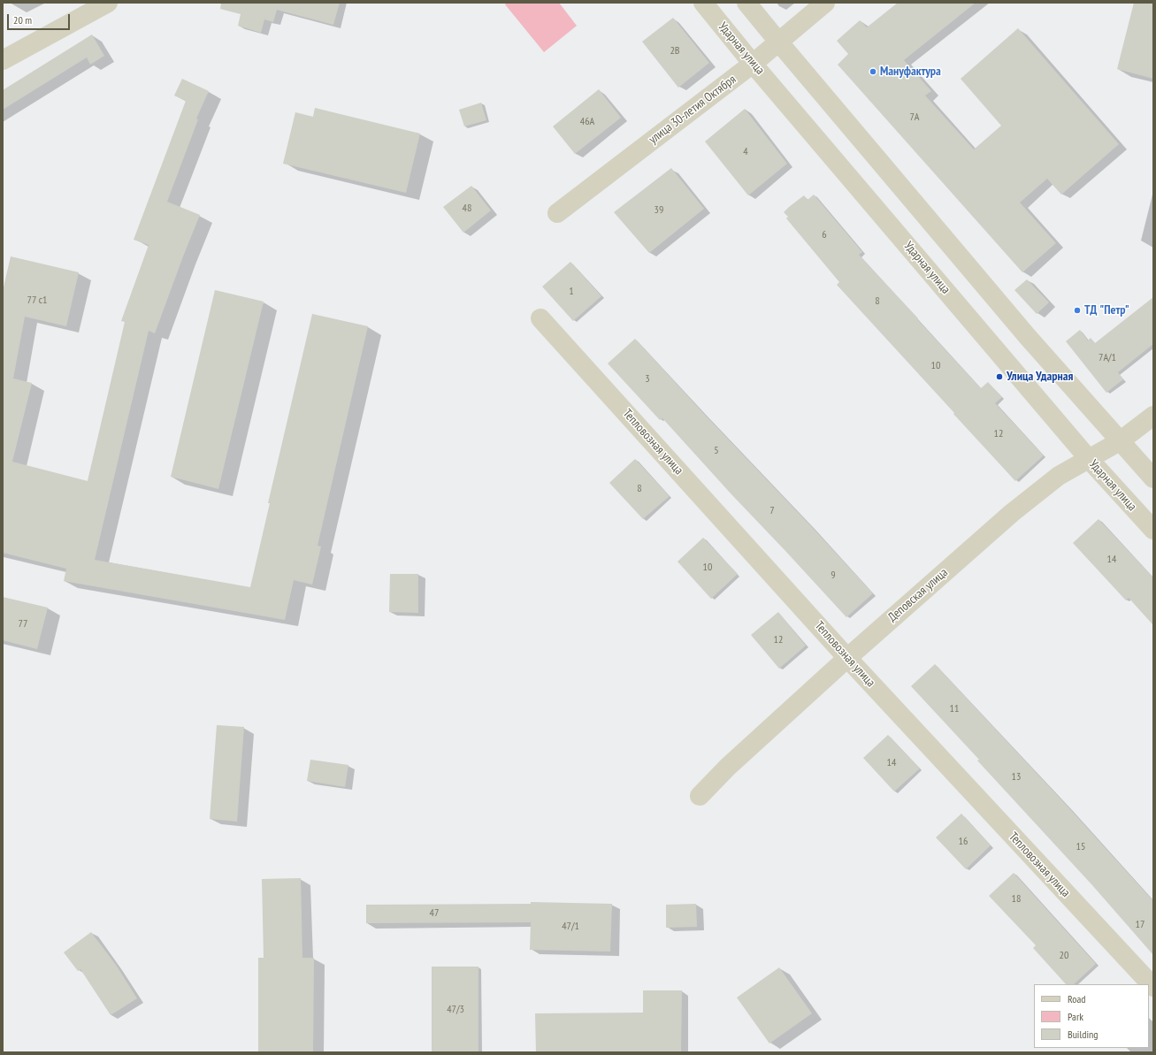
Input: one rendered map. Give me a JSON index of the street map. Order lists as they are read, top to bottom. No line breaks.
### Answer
{"streets":{"street":["Ударная улица","улица 30-летия Октября","Тепловозная улица","Деповская улица"]},"crossings":[["Ударная улица","улица 30-летия Октября"],["Ударная улица","Деповская улица"],["Тепловозная улица","Деповская улица"]],"places":["Мануфактура","ТД \"Петр\"","Улица Ударная"],"house_numbers":["2В","7А","46А","4","48","39","6","1","77 с1","8","7А/1","10","3","12","5","8","7","14","10","9","77","12","11","14","13","16","15","18","47","17","47/1","20","47/3"],"legend":["Road","Park","Building"],"scale_bar":"20 m"}
